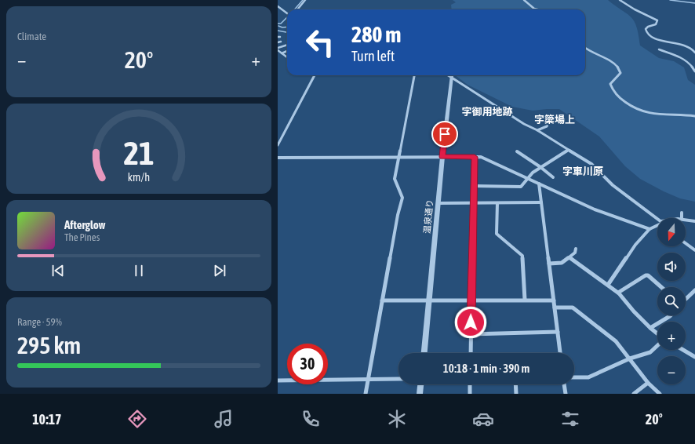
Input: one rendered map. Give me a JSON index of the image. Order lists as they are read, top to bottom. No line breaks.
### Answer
{"streets":{"street":["温泉通り"]},"districts":["字御用地跡","字簗場上","字車川原"],"north":"bottom","page":{"tile":["Climate",["Range · 59%","295 km"]],"turn":["280 m","Turn left"],"heat":["−","20°","+"],"song":["Afterglow","The Pines"],"map_buttons":["+","−"],"limit":"30","trip":"10:18 · 1 min · 390 m","tabs":["10:17","20°"],"gauge":["21","km/h"]}}
